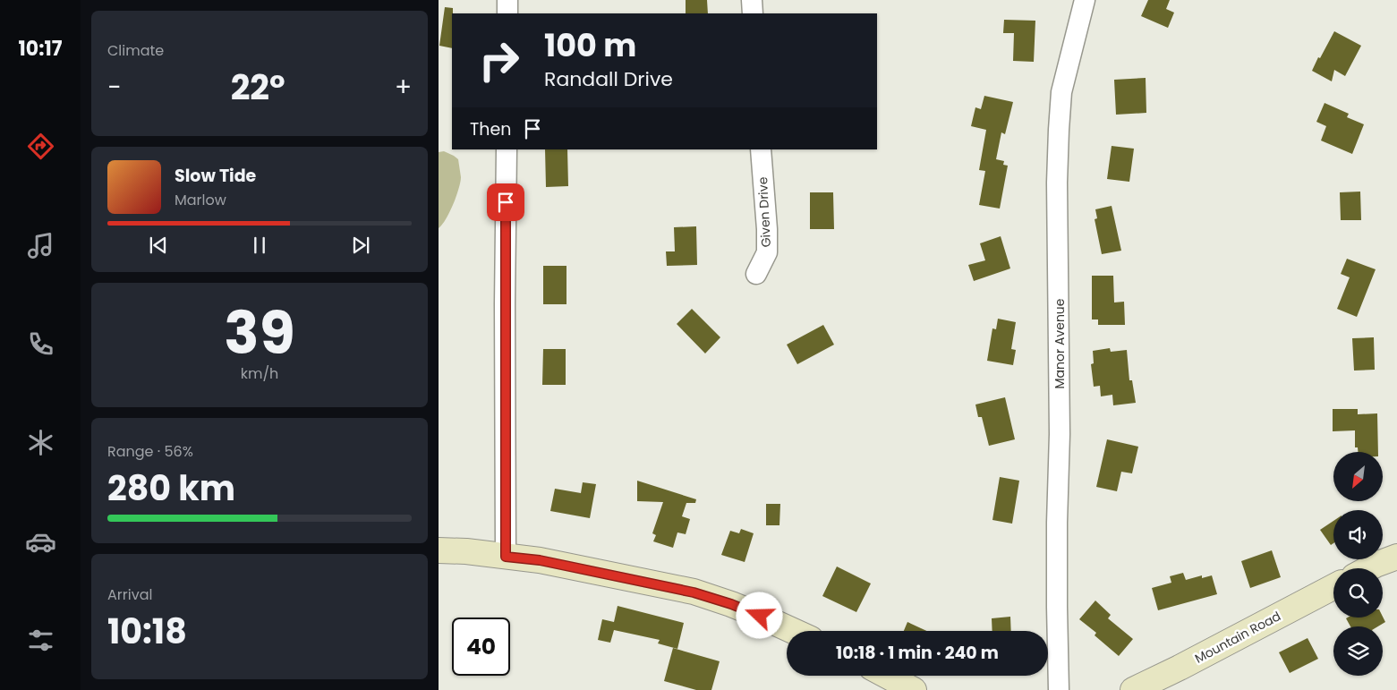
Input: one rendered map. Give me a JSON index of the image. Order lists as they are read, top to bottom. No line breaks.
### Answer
{"streets":{"street":["Given Drive","Manor Avenue","Mountain Road"]},"north":"bottom left","page":{"tabs":"10:17","tile":["Climate",["39","km/h"],["Range · 56%","280 km"],["Arrival","10:18"]],"turn":["100 m","Randall Drive"],"heat":["−","22°","+"],"then":"Then","song":["Slow Tide","Marlow"],"limit":"40","trip":"10:18 · 1 min · 240 m"}}
